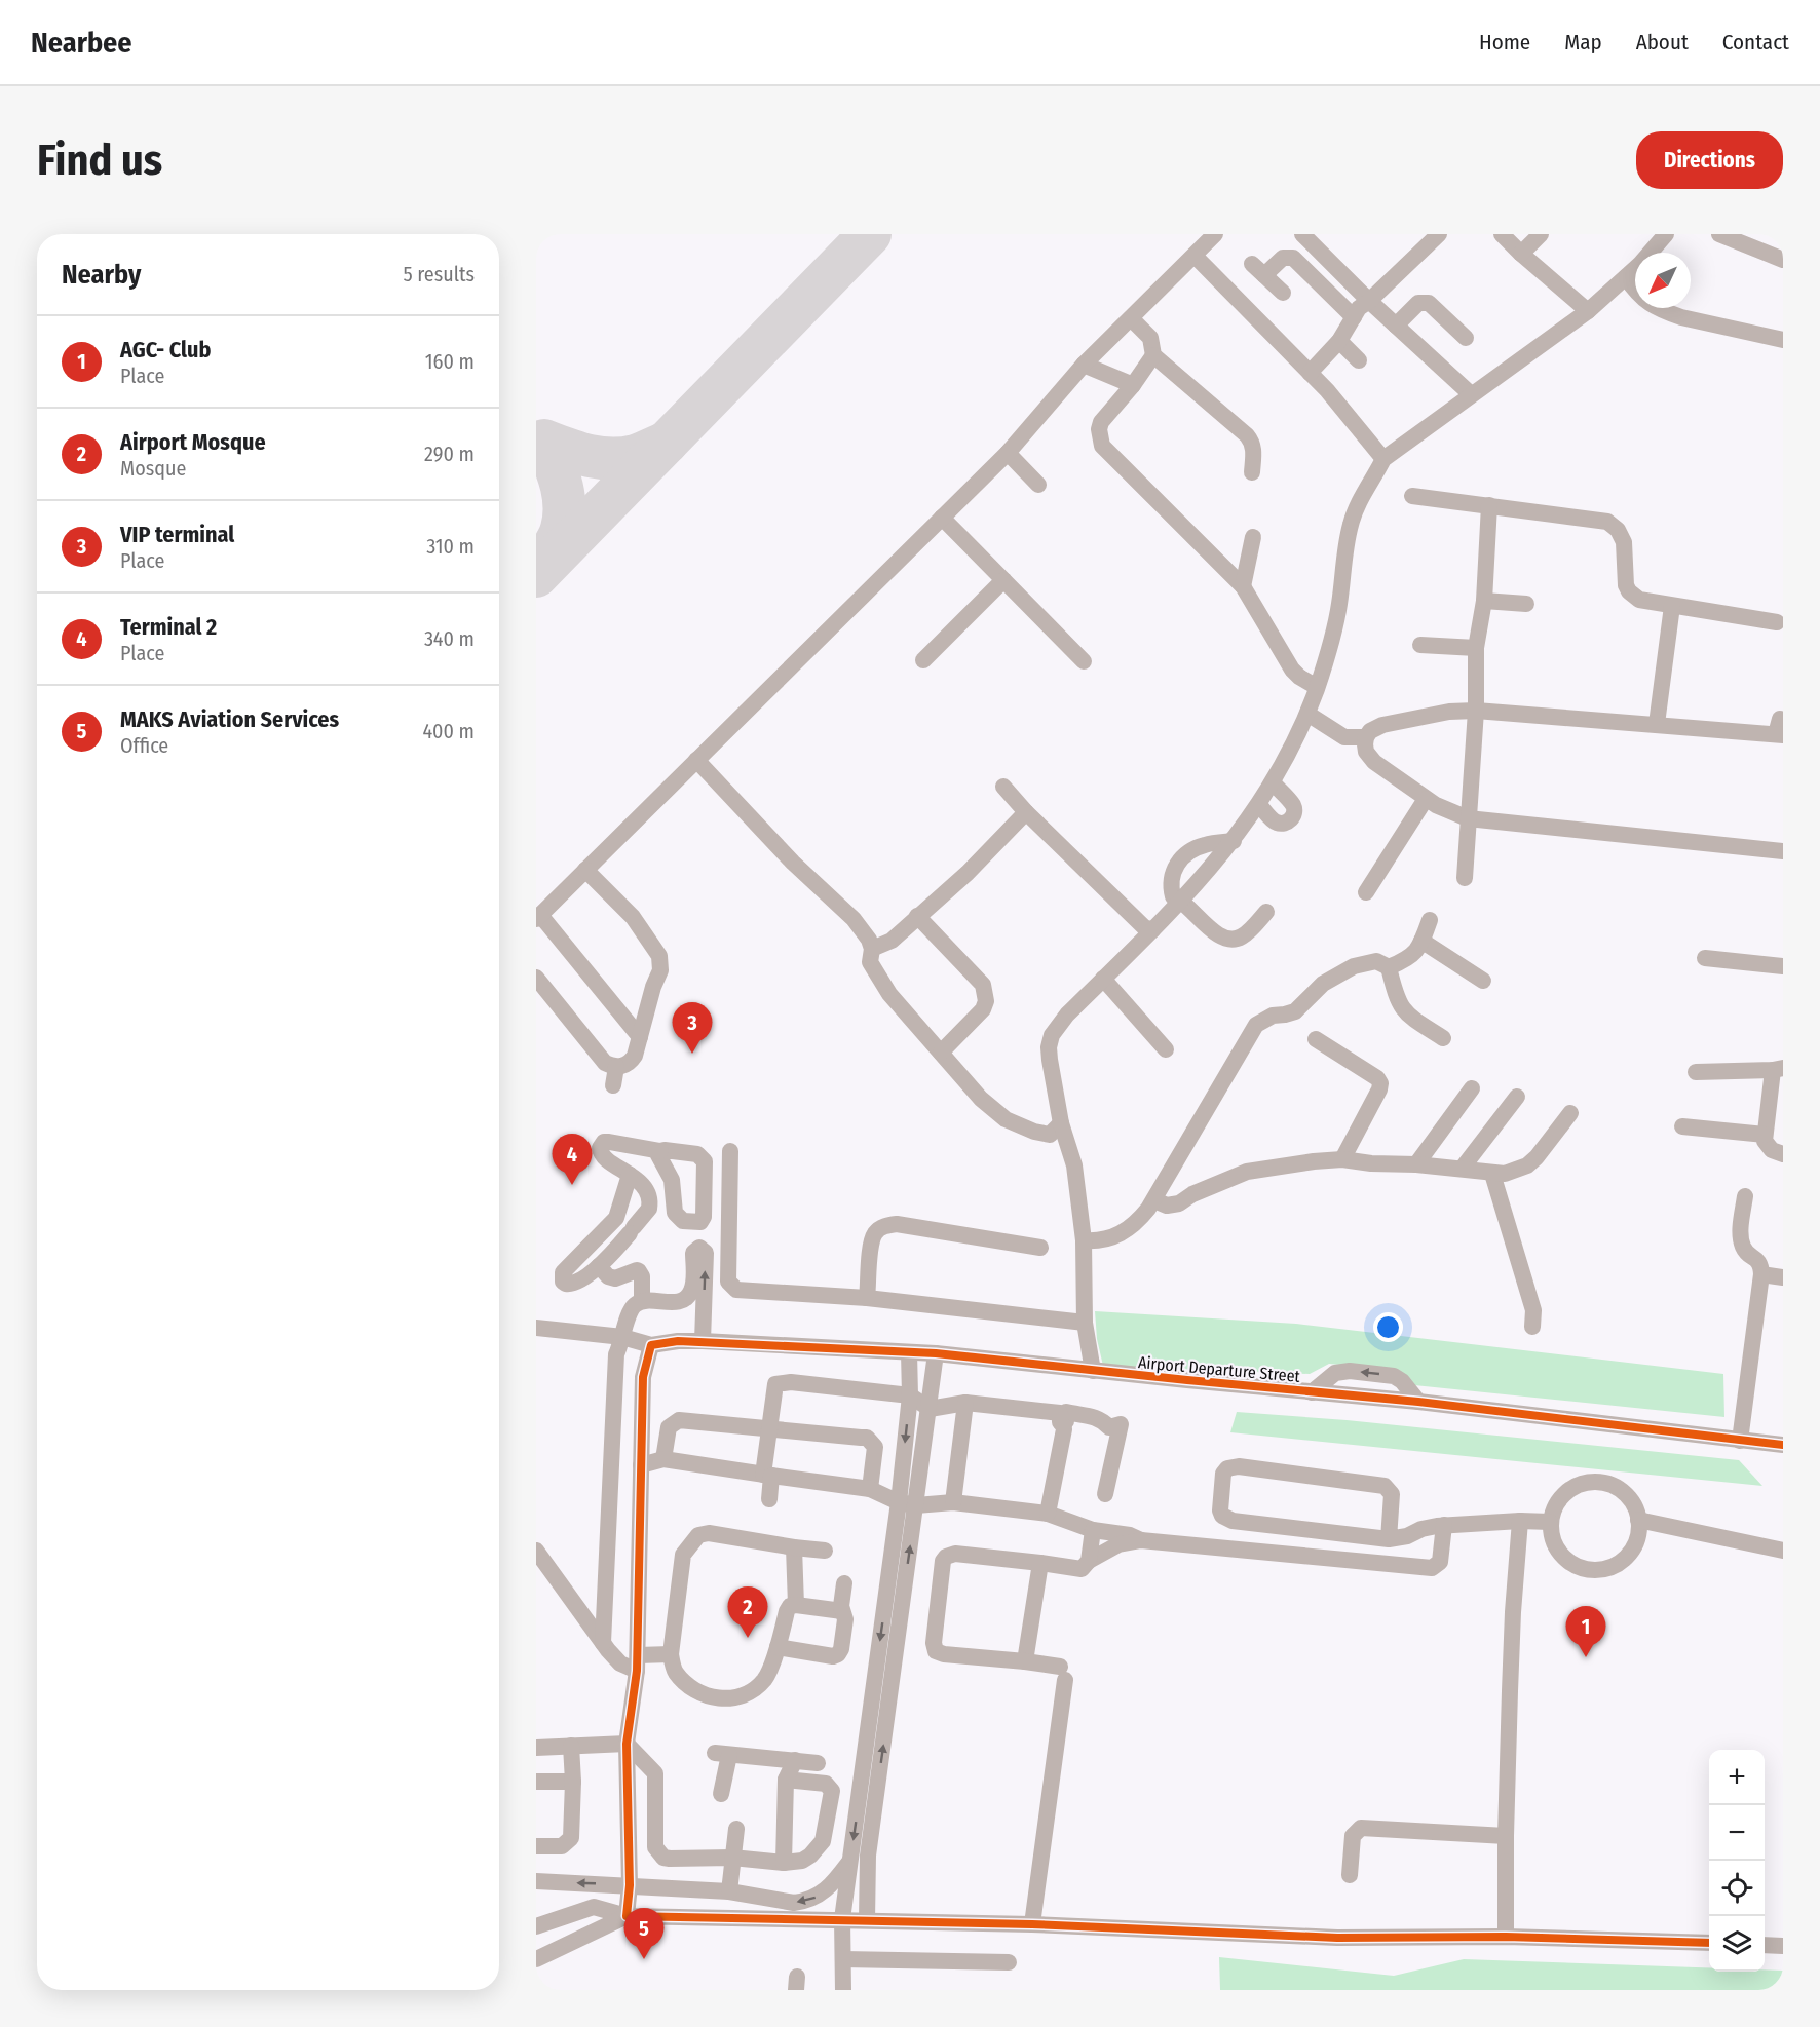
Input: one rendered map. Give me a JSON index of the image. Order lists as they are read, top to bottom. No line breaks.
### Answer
{"streets":{"street":["Airport Departure Street"]},"north":"bottom left","page":{"header":"Nearbee","nav":["Home","Map","About","Contact"],"buttons":"Directions","title":"Find us","heading":["Nearby","5 results"],"list":[{"mark":"1","name":"AGC- Club","note":"Place","value":"160 m"},{"mark":"2","name":"Airport Mosque","note":"Mosque","value":"290 m"},{"mark":"3","name":"VIP terminal","note":"Place","value":"310 m"},{"mark":"4","name":"Terminal 2","note":"Place","value":"340 m"},{"mark":"5","name":"MAKS Aviation Services","note":"Office","value":"400 m"}],"pins":["3","4","2","1","5"],"map_buttons":["+","−"]}}
